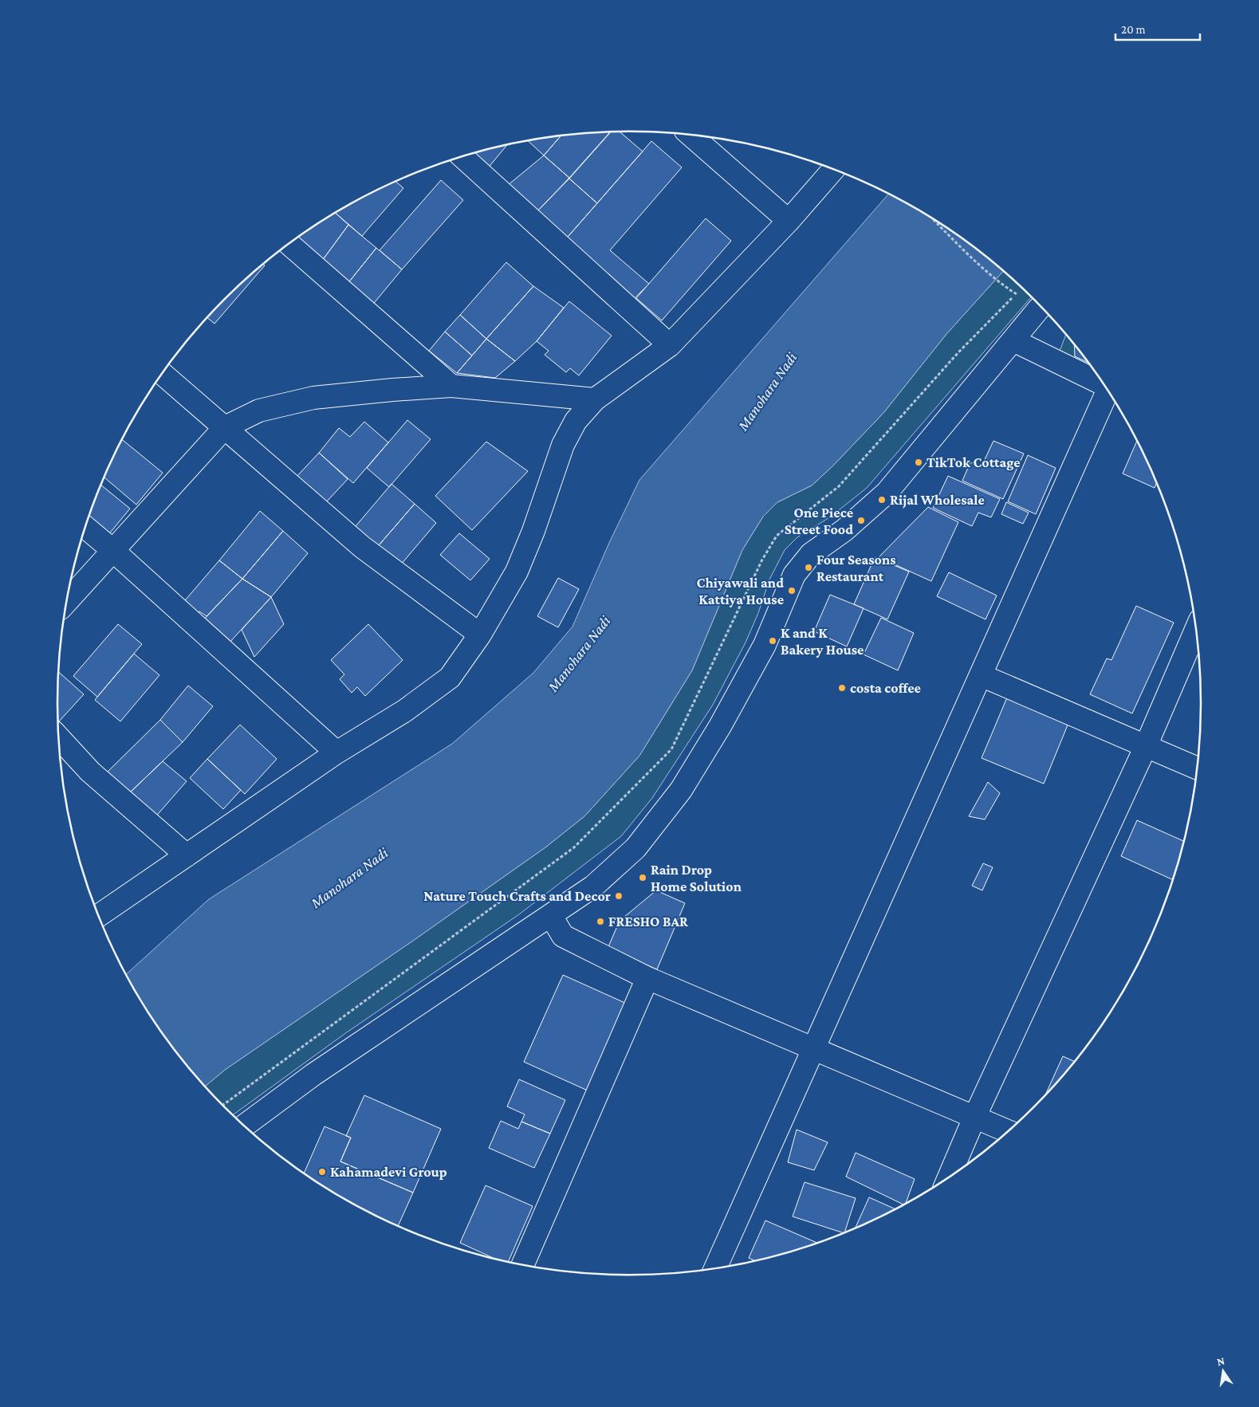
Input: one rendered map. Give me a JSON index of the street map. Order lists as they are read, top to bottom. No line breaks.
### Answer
{"water":["Manohara Nadi"],"places":["TikTok Cottage","Rijal Wholesale","One Piece Street Food","Four Seasons Restaurant","Chiyawali and Kattiya House","K and K Bakery House","costa coffee","Rain Drop Home Solution","Nature Touch Crafts and Decor","FRESHO BAR","Kahamadevi Group"],"scale_bar":"20 m","north":"top"}
